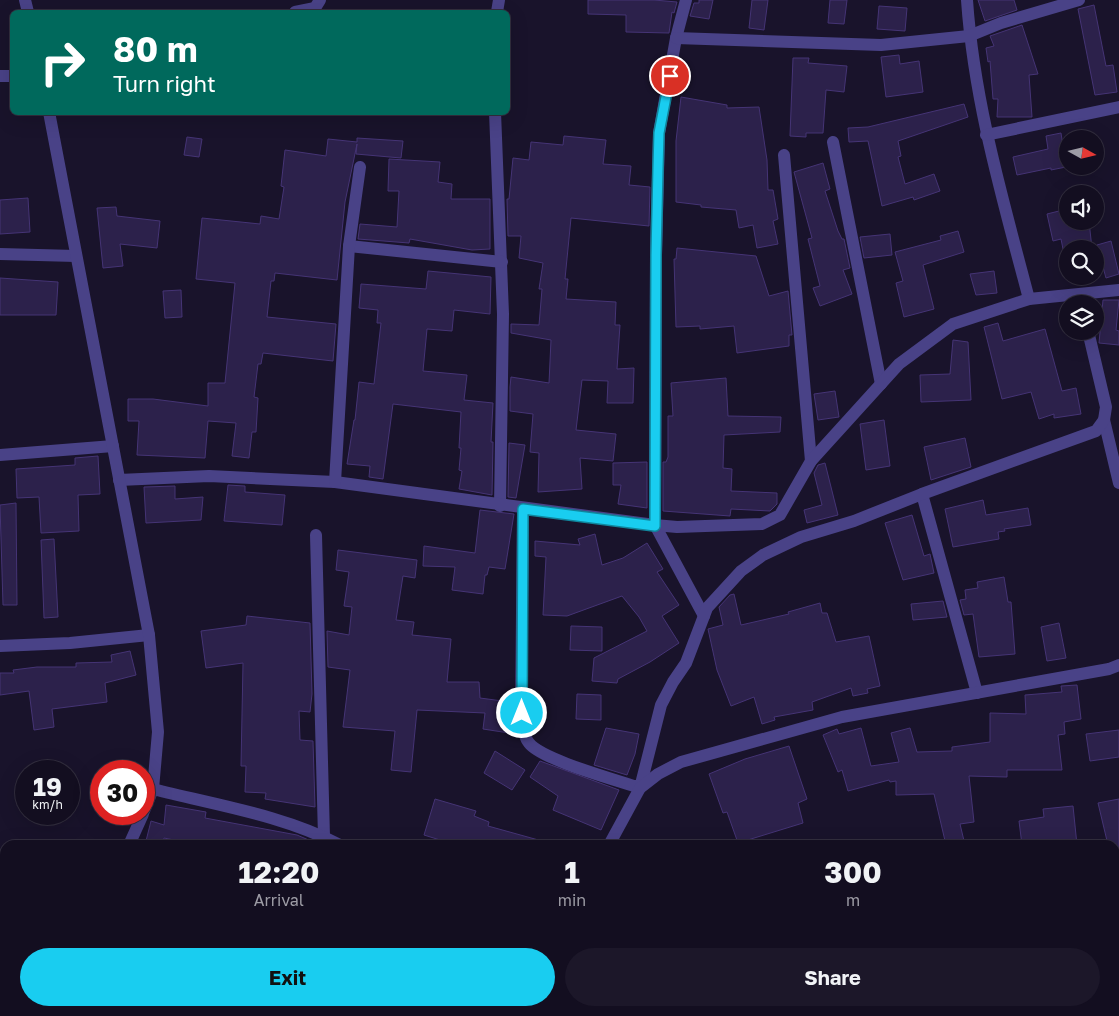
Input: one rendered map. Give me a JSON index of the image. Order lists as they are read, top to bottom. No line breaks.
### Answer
{"north":"right","page":{"turn":["80 m","Turn right"],"speed":"19 km/h","limit":"30","eta":["12:20","Arrival","1","min","300","m"],"buttons":["Exit","Share"]}}
